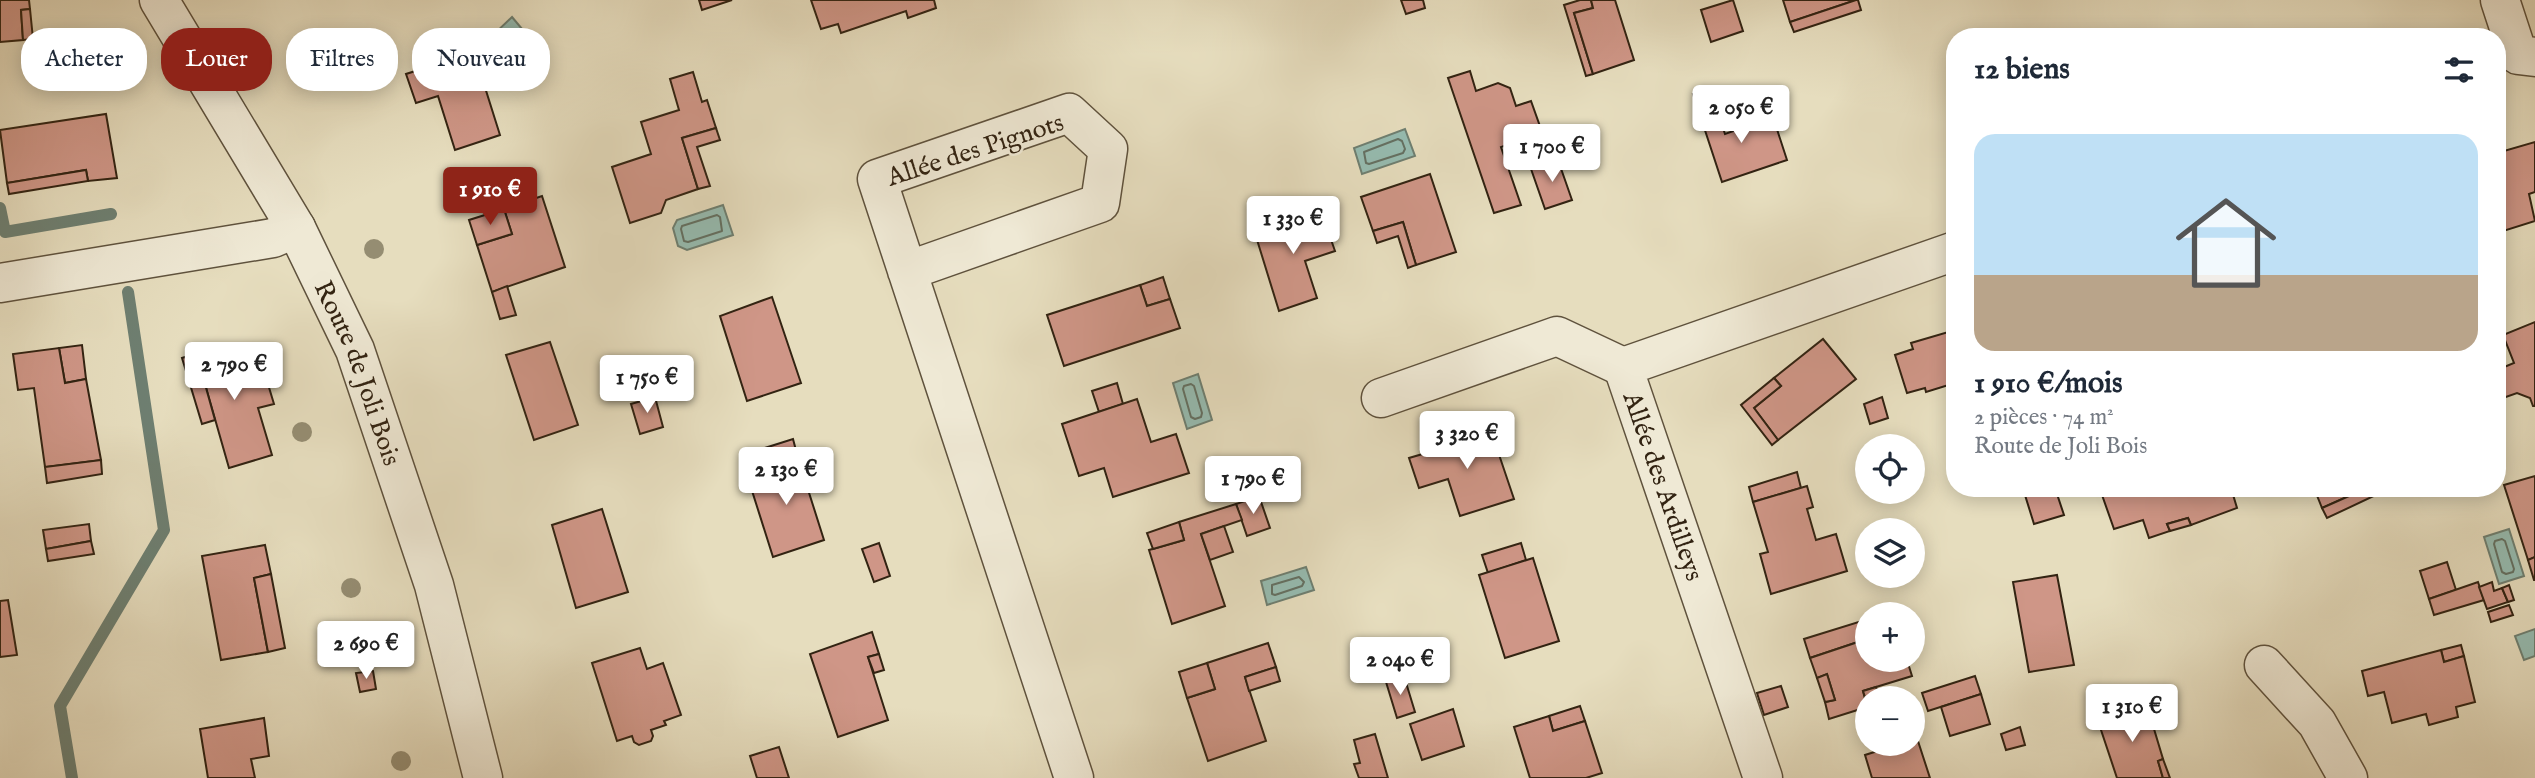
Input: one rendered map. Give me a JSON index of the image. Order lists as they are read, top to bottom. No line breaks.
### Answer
{"streets":{"street":["Allée des Pignots","Route de Joli Bois","Allée des Ardilleys"]},"page":{"chip":["Acheter","Louer","Filtres","Nouveau"],"heading":"12 biens","price":["2 050 €","1 700 €","1 910 €","1 330 €","2 790 €","1 750 €","3 320 €","2 130 €","1 790 €","2 690 €","2 040 €","1 310 €"],"list":[{"name":"1 910 €/mois","note":"2 pièces · 74 m² · Route de Joli Bois"}],"map_buttons":["+","−"]}}
